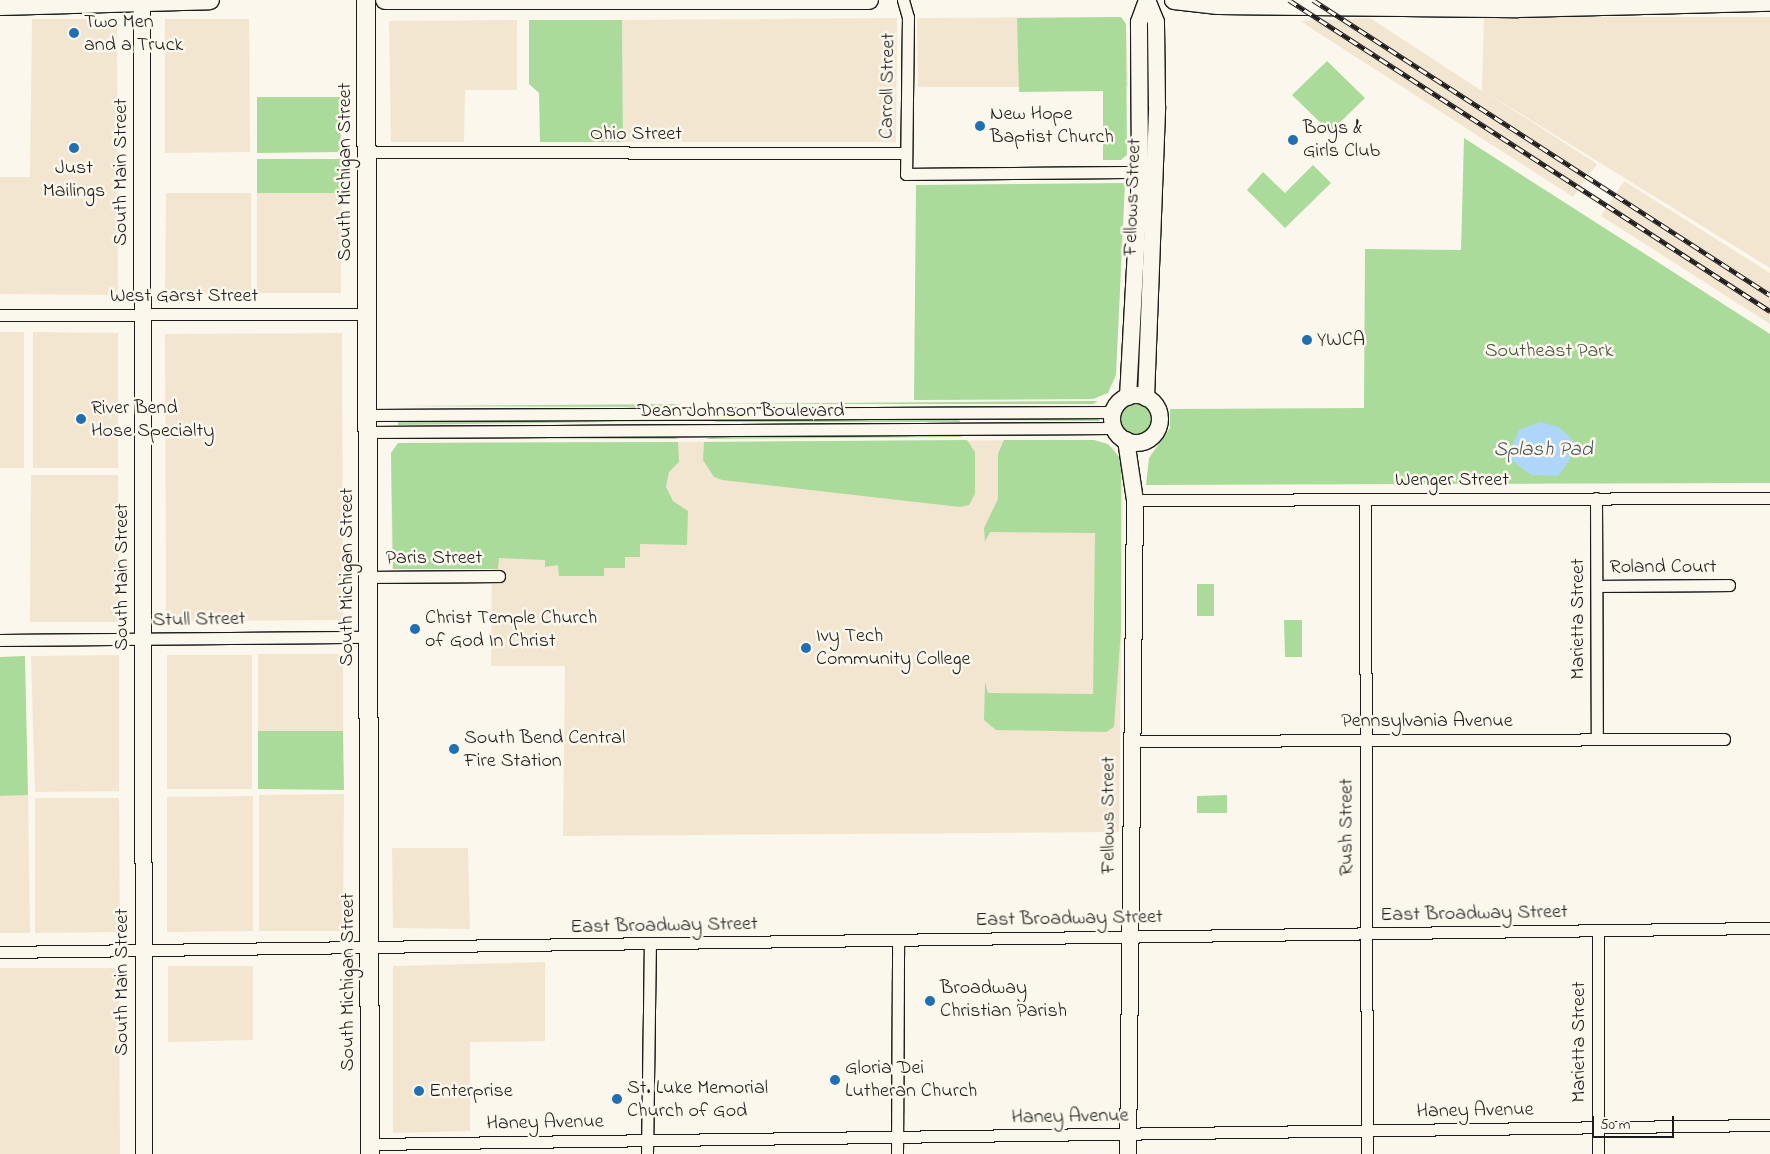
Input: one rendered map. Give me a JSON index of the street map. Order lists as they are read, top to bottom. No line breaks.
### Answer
{"streets":{"main road":["South Michigan Street"],"street":["Carroll Street","Ohio Street","South Main Street","Fellows Street","West Garst Street","Dean Johnson Boulevard","Wenger Street","Paris Street","Roland Court","Marietta Street","Stull Street","Pennsylvania Avenue","Rush Street","East Broadway Street","Haney Avenue"]},"crossings":[["Carroll Street","Ohio Street"],["Carroll Street","Fellows Street"],["Ohio Street","South Michigan Street"],["South Main Street","West Garst Street"],["South Main Street","Stull Street"],["South Main Street","East Broadway Street"],["South Michigan Street","West Garst Street"],["South Michigan Street","Dean Johnson Boulevard"],["South Michigan Street","Paris Street"],["South Michigan Street","Stull Street"],["South Michigan Street","East Broadway Street"],["South Michigan Street","Haney Avenue"],["Fellows Street","Dean Johnson Boulevard"],["Fellows Street","Wenger Street"],["Fellows Street","Pennsylvania Avenue"],["Fellows Street","East Broadway Street"],["Fellows Street","Haney Avenue"],["Wenger Street","Marietta Street"],["Wenger Street","Rush Street"],["Roland Court","Marietta Street"],["Marietta Street","Pennsylvania Avenue"],["Marietta Street","East Broadway Street"],["Marietta Street","Haney Avenue"],["Pennsylvania Avenue","Rush Street"],["Rush Street","East Broadway Street"],["Rush Street","Haney Avenue"]],"water":["Splash Pad"],"parks":["Southeast Park"],"places":["Two Men and a Truck","New Hope Baptist Church","Boys & Girls Club","Just Mailings","YWCA","River Bend Hose Specialty","Christ Temple Church of God In Christ","Ivy Tech Community College","South Bend Central Fire Station","Broadway Christian Parish","Gloria Dei Lutheran Church","Enterprise","St. Luke Memorial Church of God"],"scale_bar":"50 m"}
